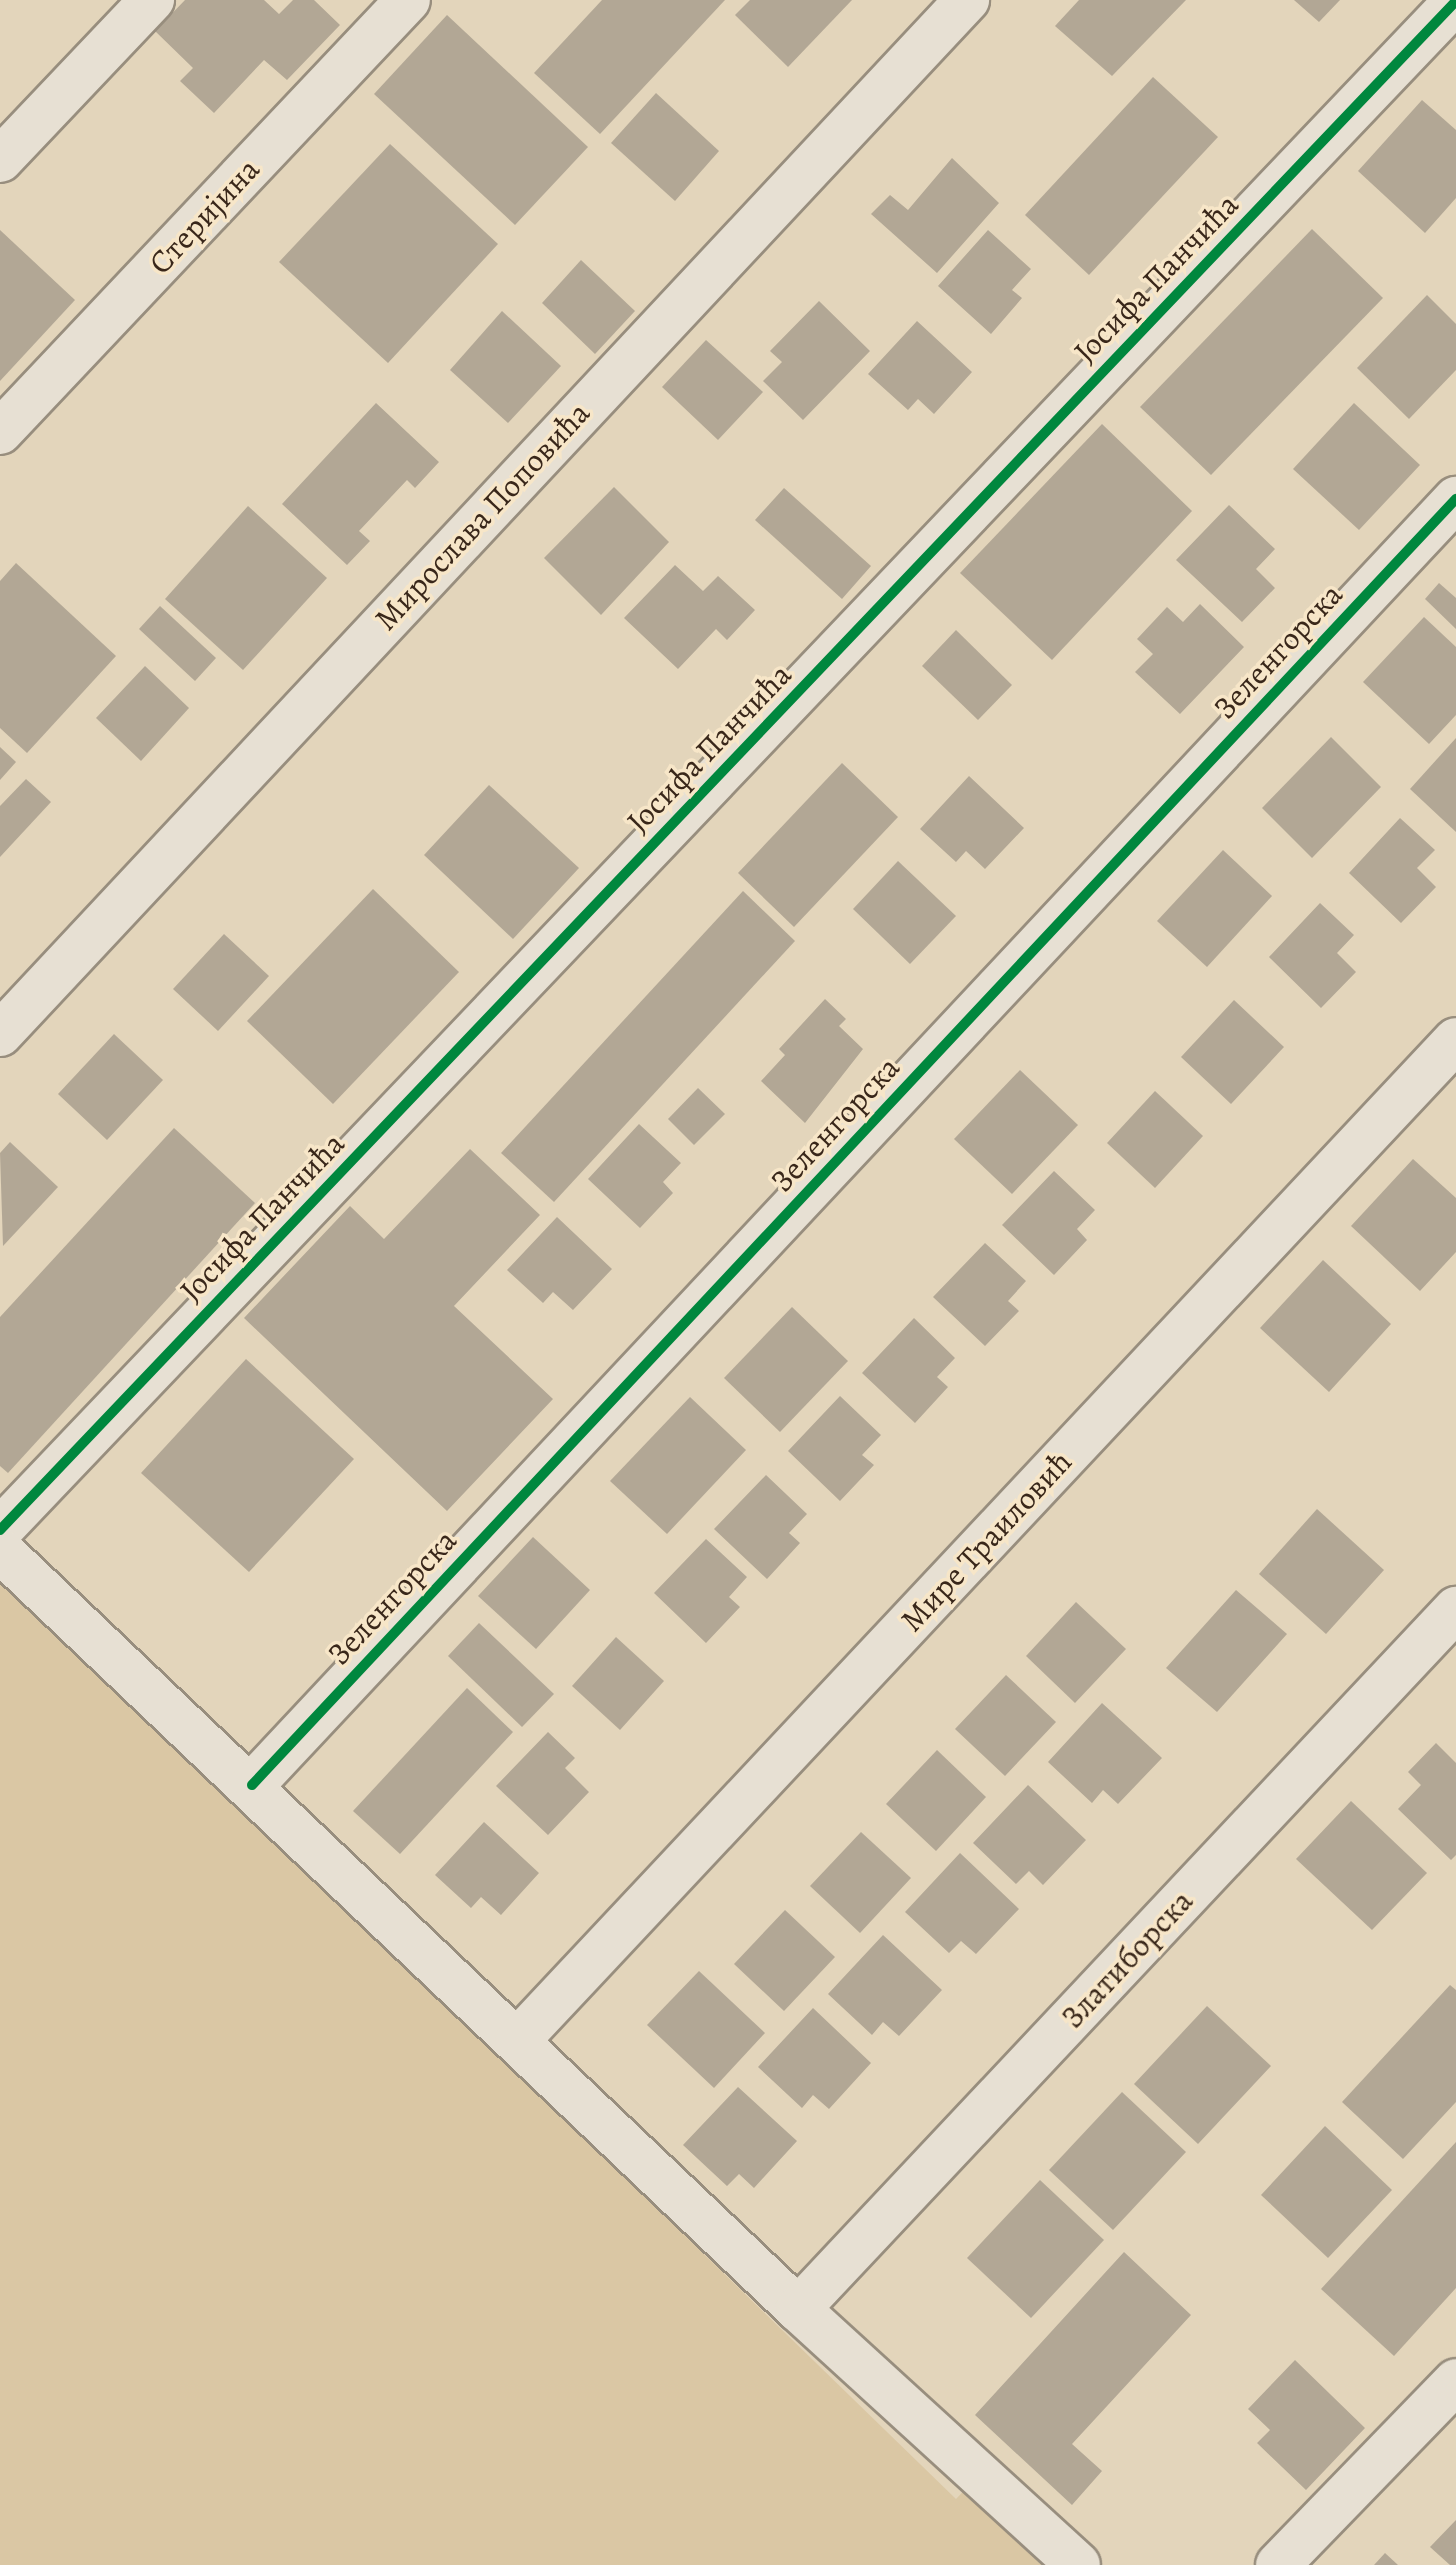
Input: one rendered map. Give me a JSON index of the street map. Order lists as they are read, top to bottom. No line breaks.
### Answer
{"streets":{"street":["Стеријина","Јосифа Панчића","Мирослава Поповића","Зеленгорска","Мире Траиловић","Златиборска"]}}
